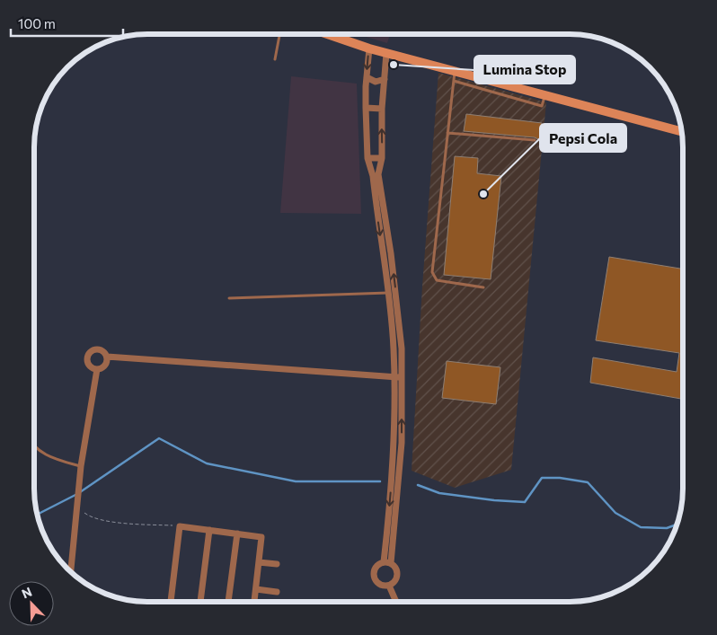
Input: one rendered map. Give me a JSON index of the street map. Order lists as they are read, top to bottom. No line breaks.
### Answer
{"places":["Lumina Stop","Pepsi Cola"],"scale_bar":"100 m","north":"top left"}
